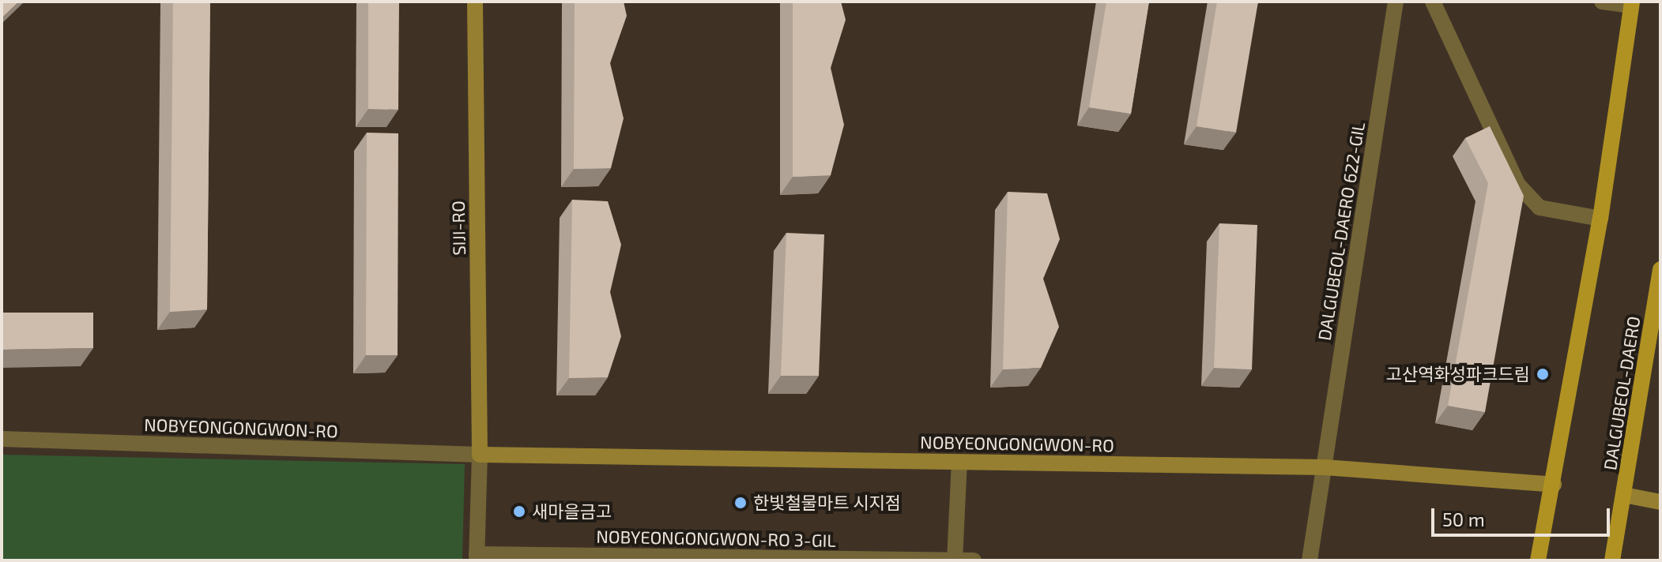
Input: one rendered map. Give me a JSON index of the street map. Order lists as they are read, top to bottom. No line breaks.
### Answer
{"streets":{"main road":["DALGUBEOL-DAERO"],"street":["SIJI-RO","DALGUBEOL-DAERO 622-GIL","NOBYEONGONGWON-RO","NOBYEONGONGWON-RO 3-GIL"]},"crossings":[["SIJI-RO","NOBYEONGONGWON-RO"],["DALGUBEOL-DAERO 622-GIL","NOBYEONGONGWON-RO"]],"places":["고산역화성파크드림","한빛철물마트 시지점","새마을금고"],"scale_bar":"50 m"}
